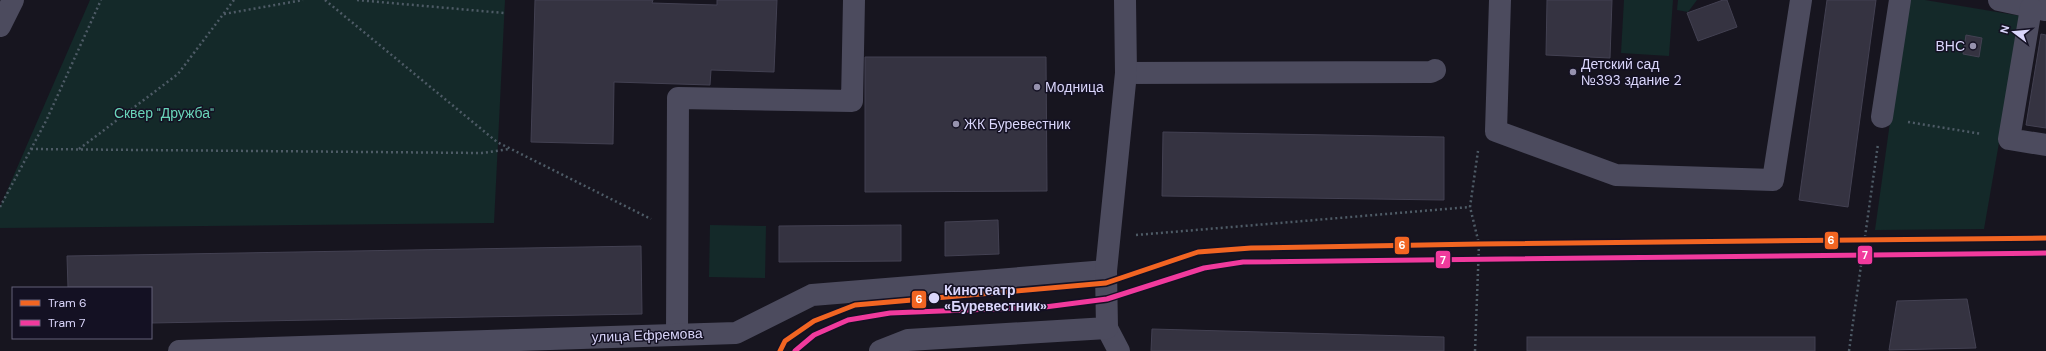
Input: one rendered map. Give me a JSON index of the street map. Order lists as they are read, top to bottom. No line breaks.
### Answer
{"streets":{"street":["улица Ефремова"]},"parks":["Сквер \"Дружба\""],"places":["ВНС","Детский сад №393 здание 2","Модница","ЖК Буревестник","Кинотеатр «Буревестник»"],"lines":["tram line 6","tram line 7"],"legend":["Tram 6","Tram 7"],"north":"left"}
